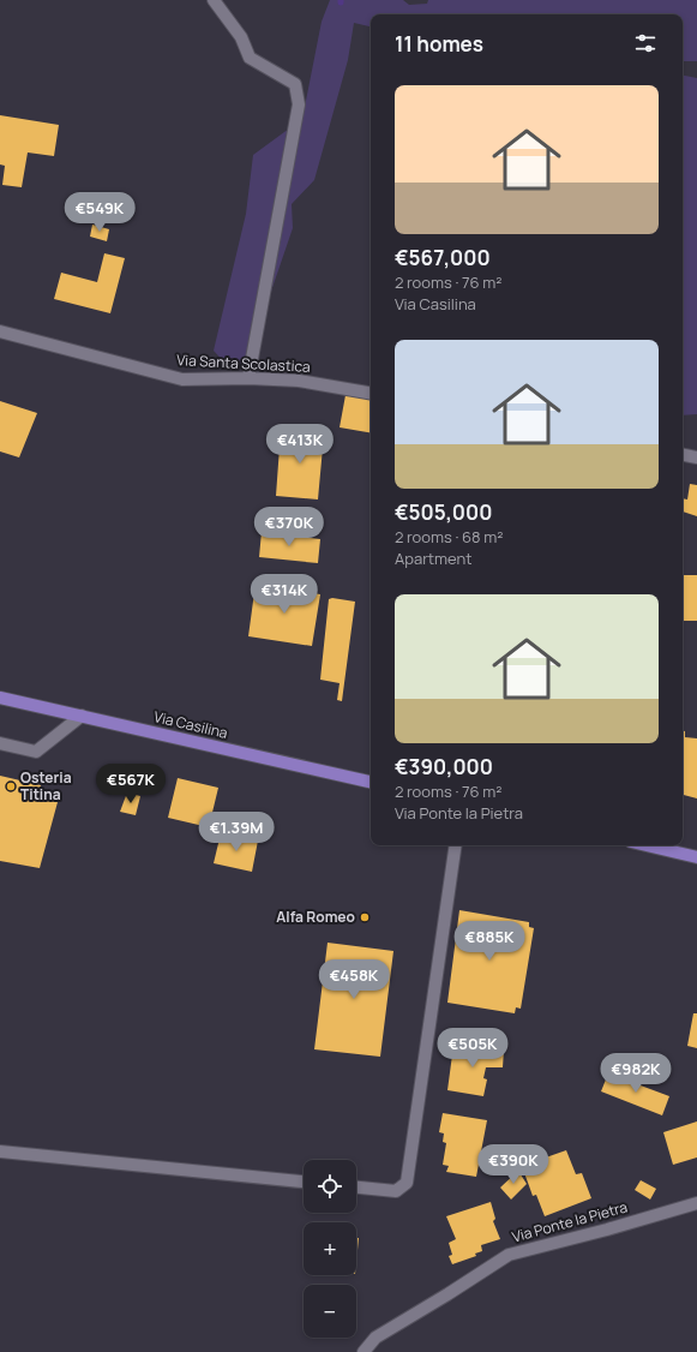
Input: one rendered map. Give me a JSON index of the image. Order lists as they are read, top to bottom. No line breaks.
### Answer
{"streets":{"main road":["Via Casilina"],"street":["Via Santa Scolastica","Via Ponte la Pietra"]},"places":["Osteria Titina","Alfa Romeo"],"page":{"heading":"11 homes","list":[{"name":"€567,000","note":"2 rooms · 76 m² · Via Casilina"},{"name":"€505,000","note":"2 rooms · 68 m² · Apartment"},{"name":"€390,000","note":"2 rooms · 76 m² · Via Ponte la Pietra"}],"price":["€549K","€413K","€370K","€314K","€567K","€1.39M","€885K","€458K","€505K","€982K","€390K"],"map_buttons":["+","−"]}}
